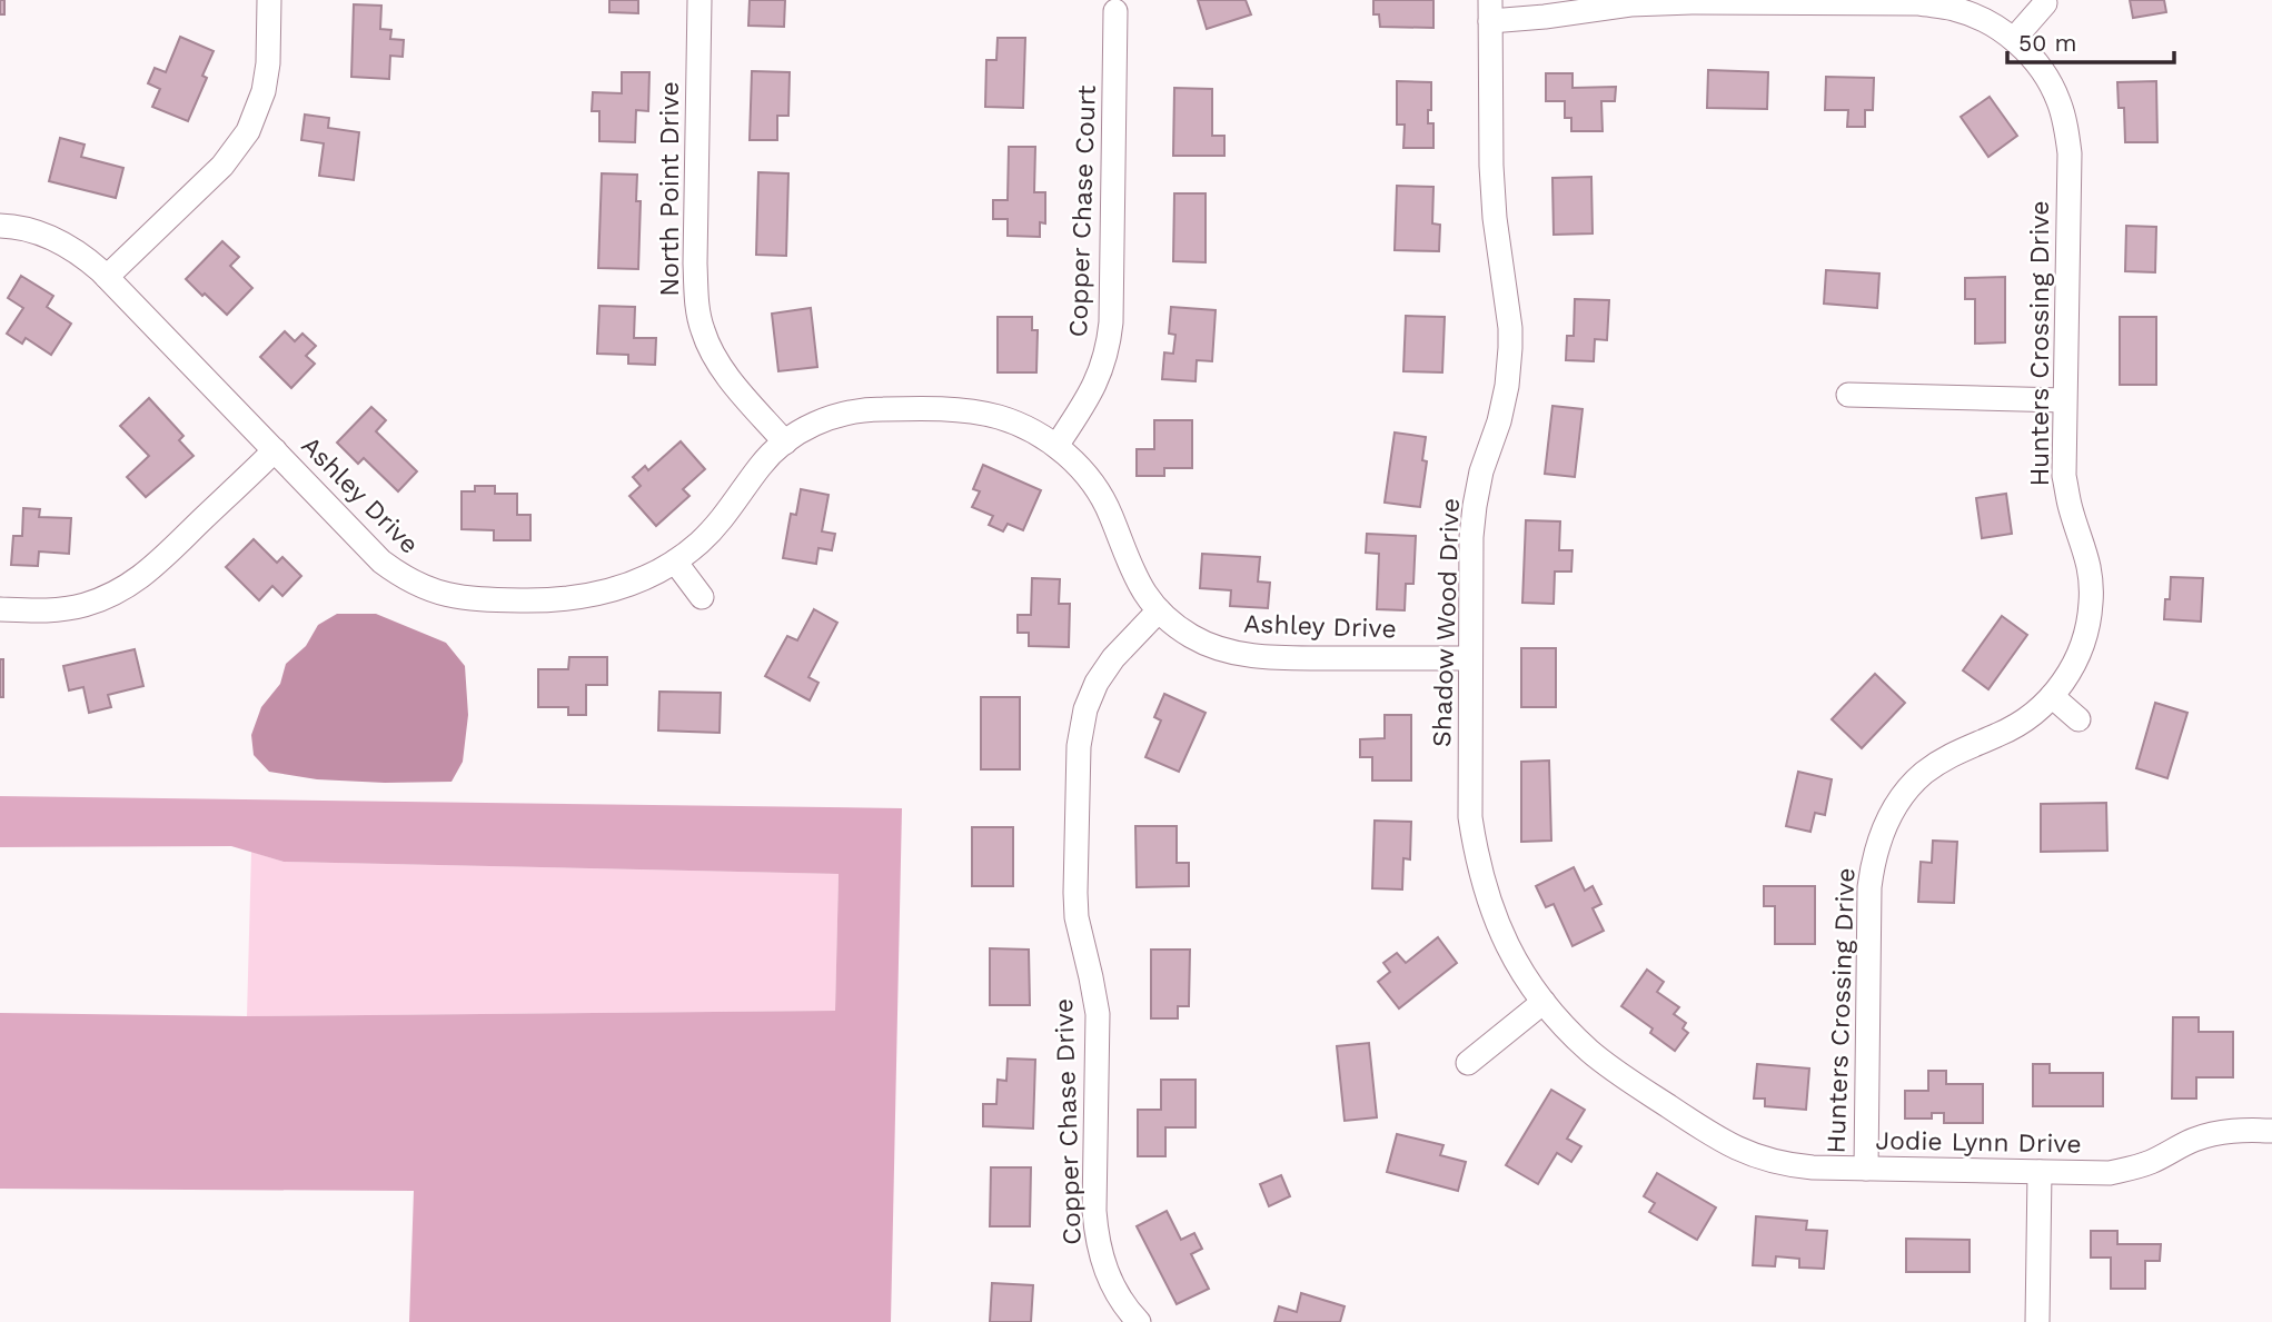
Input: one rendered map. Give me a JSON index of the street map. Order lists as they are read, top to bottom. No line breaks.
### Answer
{"streets":{"street":["North Point Drive","Copper Chase Court","Hunters Crossing Drive","Ashley Drive","Shadow Wood Drive","Copper Chase Drive","Jodie Lynn Drive"]},"crossings":[["North Point Drive","Ashley Drive"],["Copper Chase Court","Ashley Drive"],["Hunters Crossing Drive","Shadow Wood Drive"],["Hunters Crossing Drive","Jodie Lynn Drive"],["Ashley Drive","Shadow Wood Drive"],["Ashley Drive","Copper Chase Drive"],["Shadow Wood Drive","Jodie Lynn Drive"]],"scale_bar":"50 m"}
